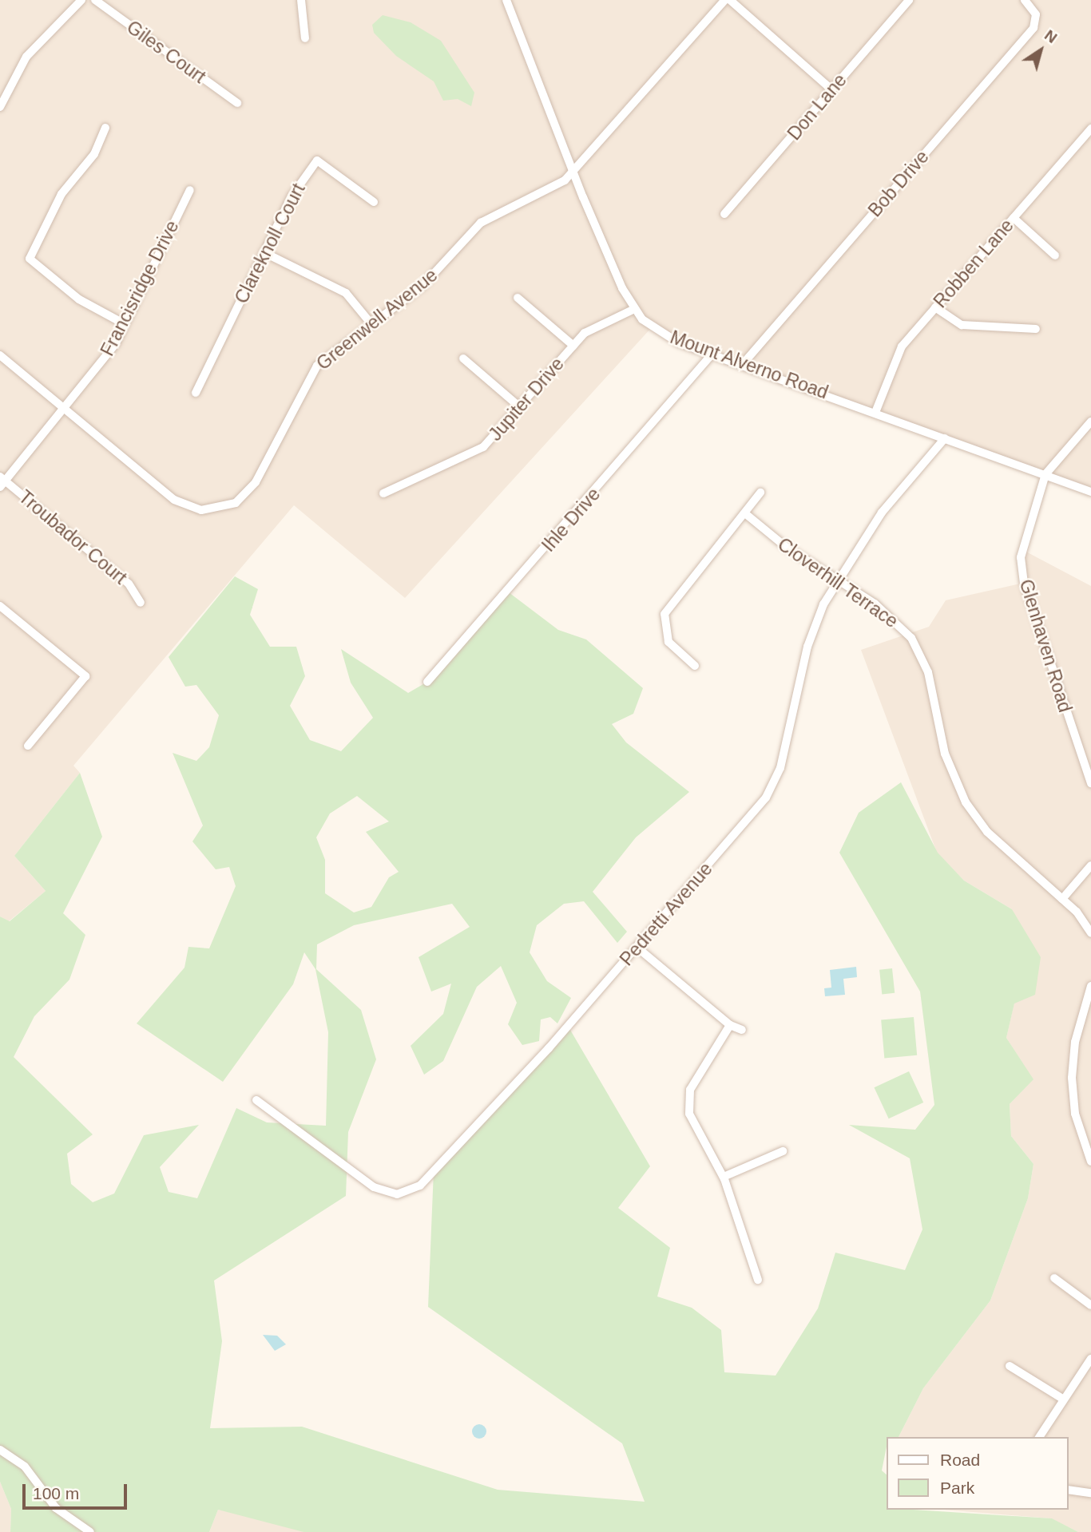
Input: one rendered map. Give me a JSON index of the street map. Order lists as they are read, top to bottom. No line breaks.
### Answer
{"streets":{"street":["Giles Court","Don Lane","Bob Drive","Clareknoll Court","Robben Lane","Francisridge Drive","Greenwell Avenue","Mount Alverno Road","Jupiter Drive","Ihle Drive","Troubador Court","Cloverhill Terrace","Glenhaven Road","Pedretti Avenue"]},"crossings":[["Bob Drive","Mount Alverno Road"],["Robben Lane","Mount Alverno Road"],["Francisridge Drive","Greenwell Avenue"],["Francisridge Drive","Troubador Court"],["Greenwell Avenue","Mount Alverno Road"],["Mount Alverno Road","Jupiter Drive"],["Mount Alverno Road","Ihle Drive"],["Mount Alverno Road","Glenhaven Road"],["Mount Alverno Road","Pedretti Avenue"],["Cloverhill Terrace","Pedretti Avenue"]],"legend":["Road","Park"],"scale_bar":"100 m","north":"top right"}
